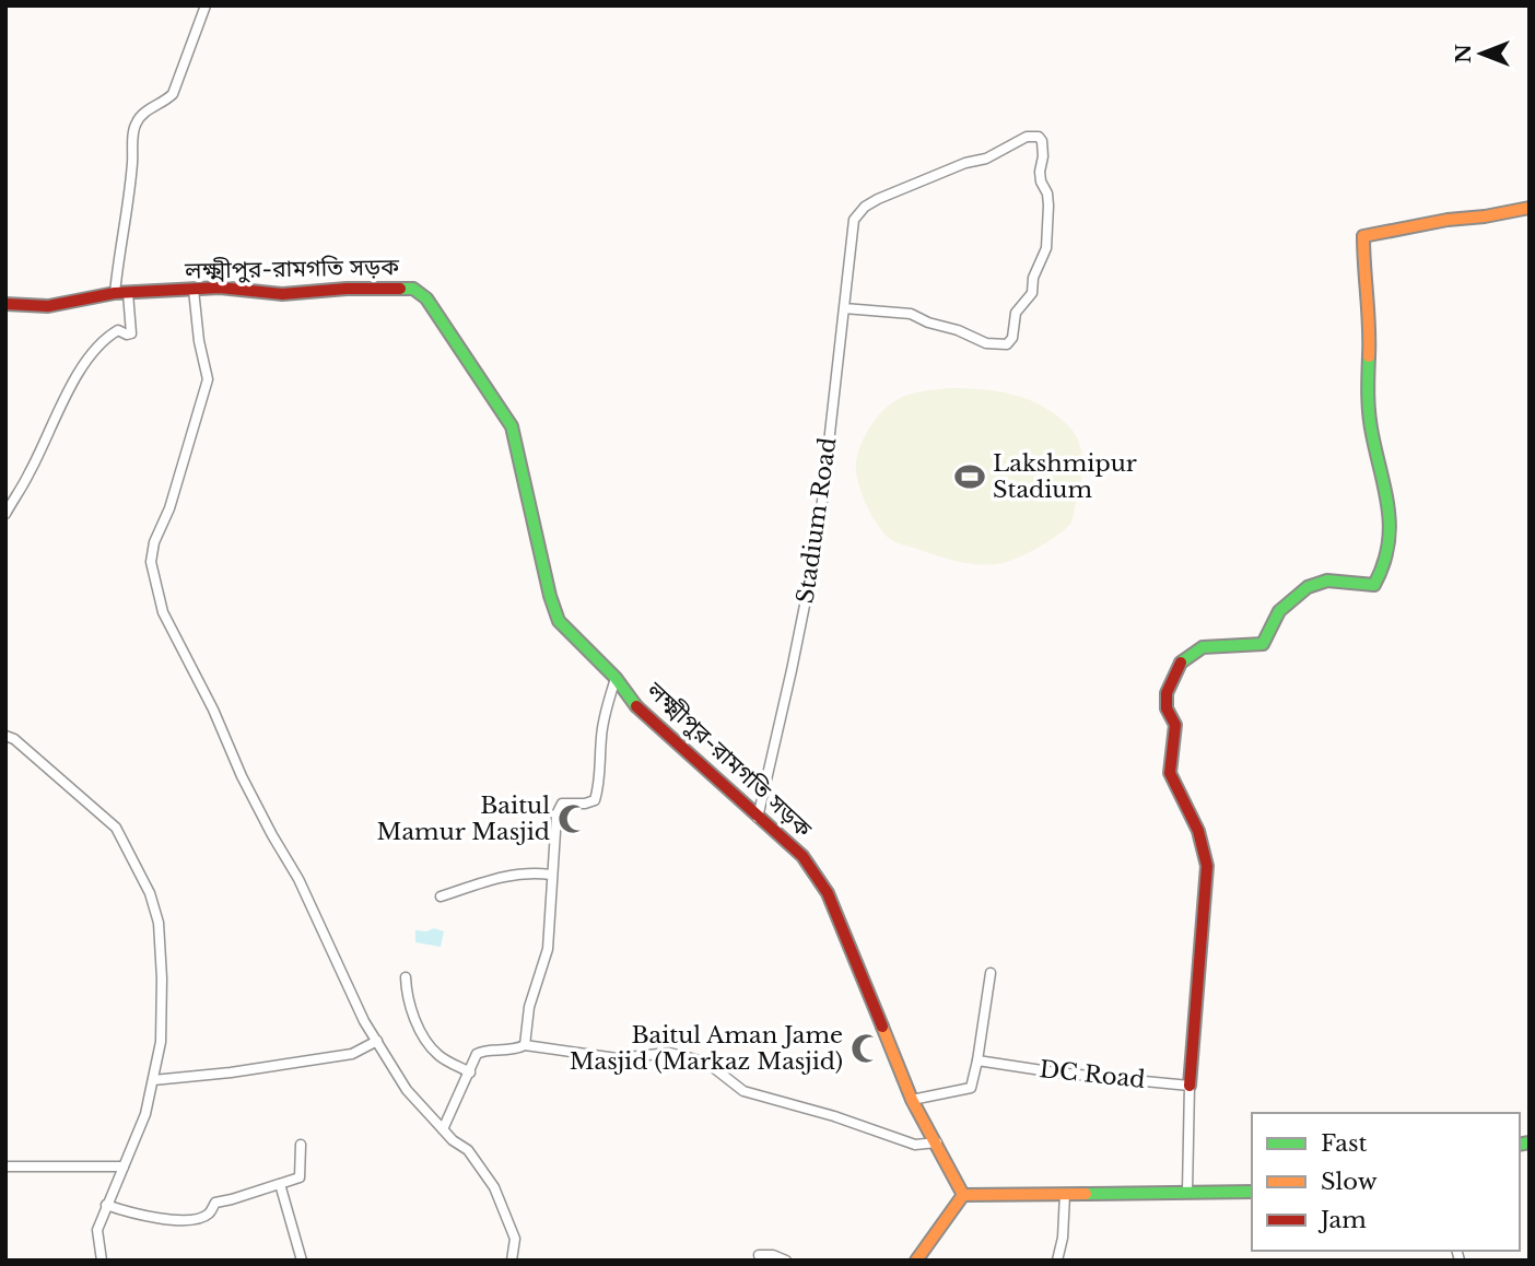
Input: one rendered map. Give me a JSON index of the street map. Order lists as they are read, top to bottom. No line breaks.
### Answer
{"streets":{"main road":["লক্ষ্মীপুর-রামগতি সড়ক"],"street":["Stadium Road","DC Road"]},"crossings":[["লক্ষ্মীপুর-রামগতি সড়ক","Stadium Road"]],"places":{"sports":["Lakshmipur Stadium"],"mosque":["Baitul Mamur Masjid","Baitul Aman Jame Masjid (Markaz Masjid)"]},"legend":["Fast","Slow","Jam"],"north":"left"}
